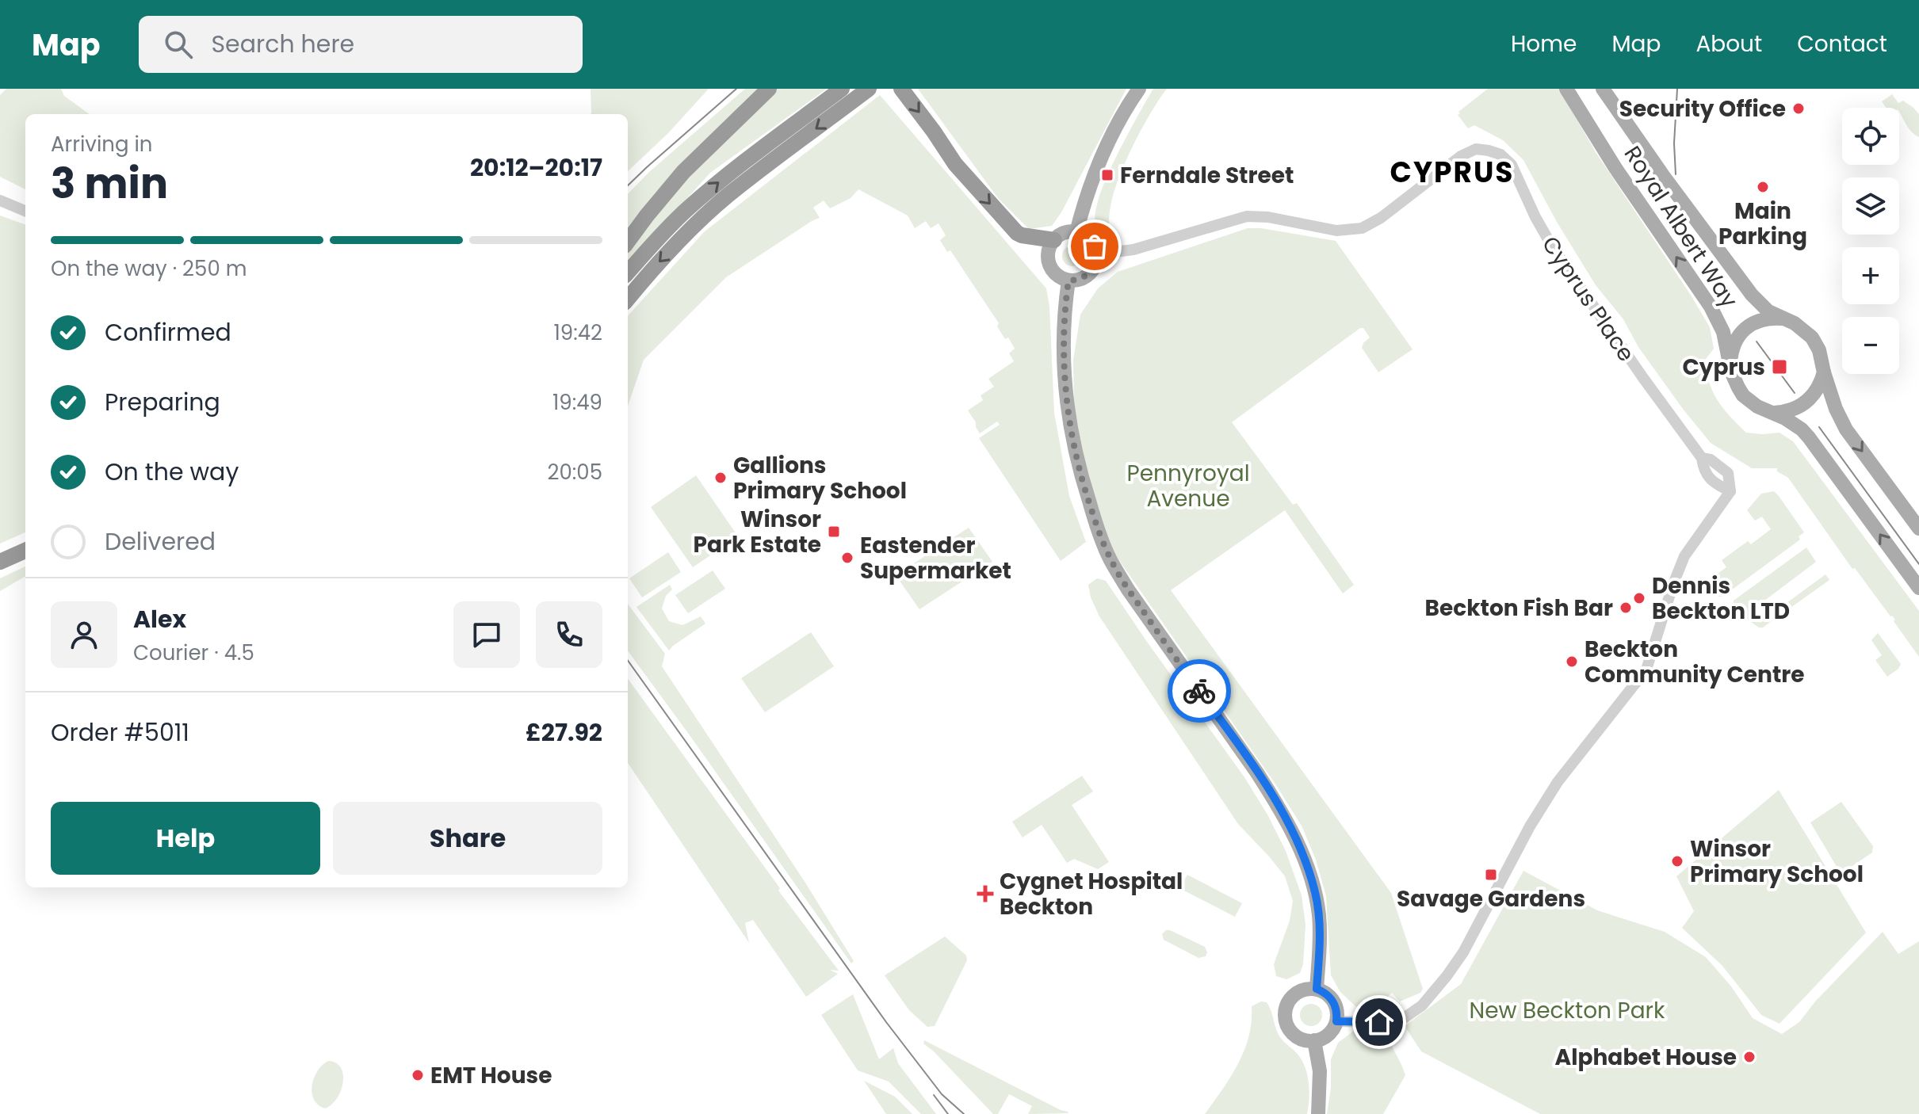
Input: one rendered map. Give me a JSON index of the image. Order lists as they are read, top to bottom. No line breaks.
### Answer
{"streets":{"main road":["Royal Albert Way"],"street":["Cyprus Place"]},"districts":["CYPRUS"],"parks":["Pennyroyal Avenue","New Beckton Park"],"places":{"other":["Security Office","Main Parking","Gallions Primary School","Eastender Supermarket","Dennis Beckton LTD","Beckton Fish Bar","Beckton Community Centre","Winsor Primary School","Alphabet House","EMT House"],"transit":["Ferndale Street","Cyprus","Winsor Park Estate","Savage Gardens"],"health":["Cygnet Hospital Beckton"]},"page":{"header":"Map","search":"Search here","nav":["Home","Map","About","Contact"],"map_buttons":["+","−"],"heading":["3 min","Arriving in","20:12–20:17"],"panel":["Alex","Courier · 4.5","Order #5011","£27.92"],"bar":"On the way · 250 m","list":[["Confirmed","19:42"],["Preparing","19:49"],["On the way","20:05"],"Delivered"],"buttons":["Help","Share"]}}
